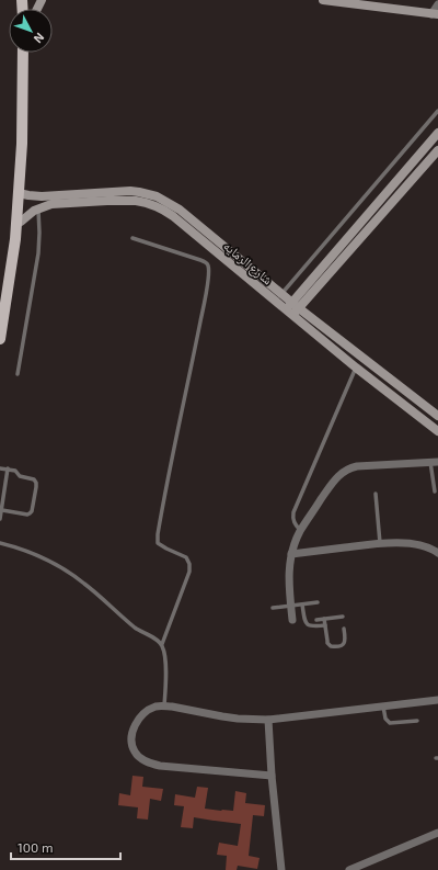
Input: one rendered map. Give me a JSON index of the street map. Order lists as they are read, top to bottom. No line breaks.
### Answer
{"streets":{"street":["شارع الرمايه"]},"scale_bar":"100 m","north":"bottom right"}
